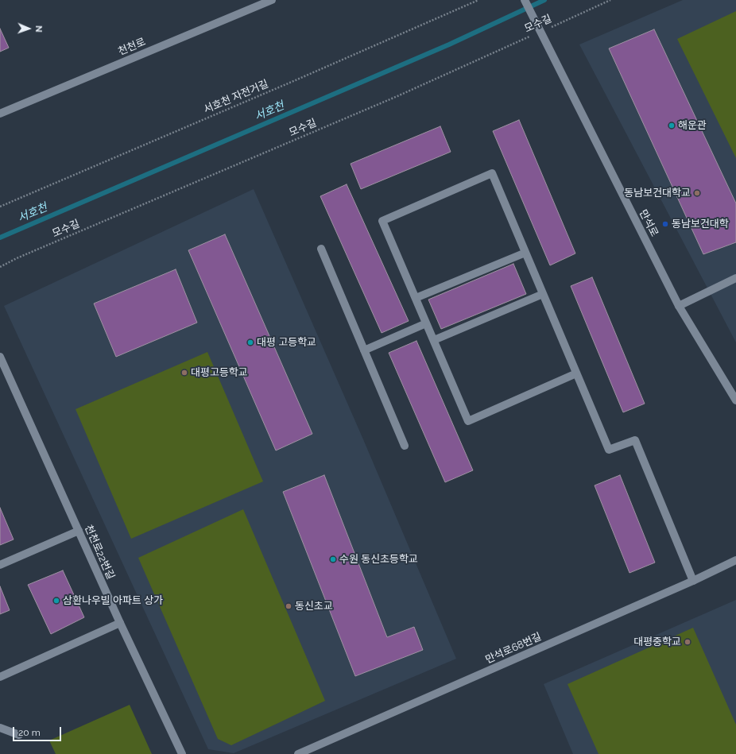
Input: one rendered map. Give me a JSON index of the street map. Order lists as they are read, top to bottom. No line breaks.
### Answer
{"streets":{"street":["천천로","만석로","천천로22번길","만석로68번길"],"path":["모수길","서호천 자전거길"]},"water":["서호천"],"places":["해운관","동남보건대학교","동남보건대학","대평 고등학교","대평고등학교","수원 동신초등학교","삼환나우빌 아파트 상가","동신초교","대평중학교"],"scale_bar":"20 m","north":"right"}
